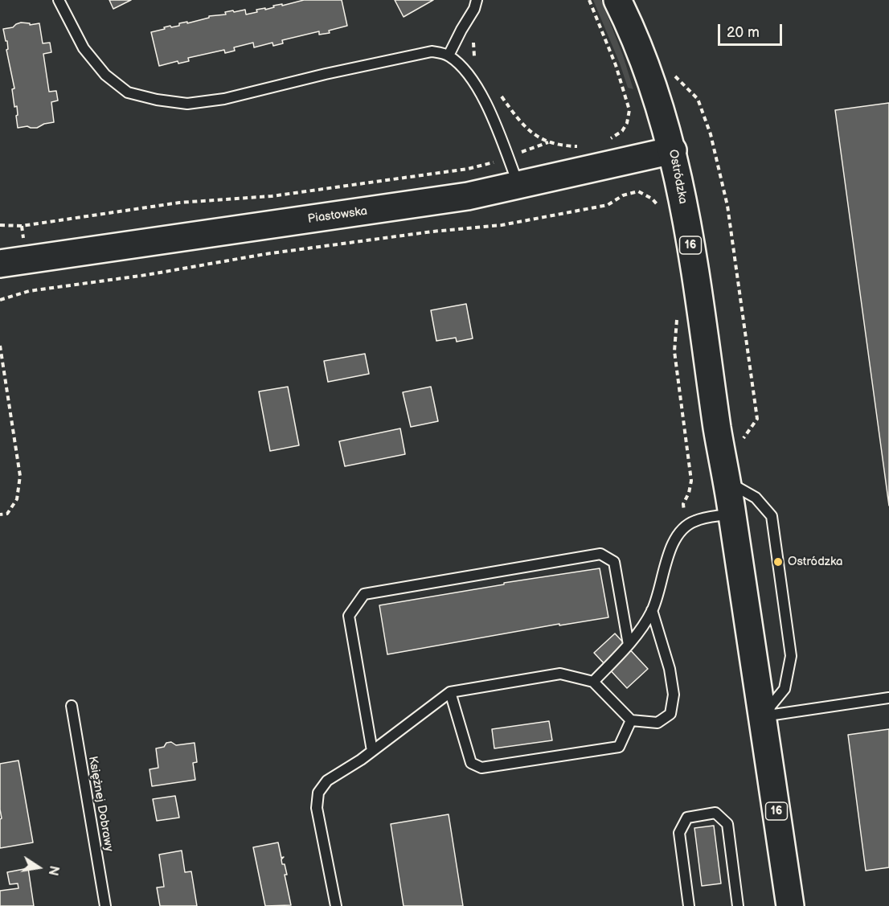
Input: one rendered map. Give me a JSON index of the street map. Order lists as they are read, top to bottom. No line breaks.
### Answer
{"streets":{"main road":["Ostródzka","Piastowska","16"],"lane":["Księżnej Dobrawy"]},"crossings":[["Ostródzka","Piastowska"]],"places":["Ostródzka"],"scale_bar":"20 m","north":"right"}
